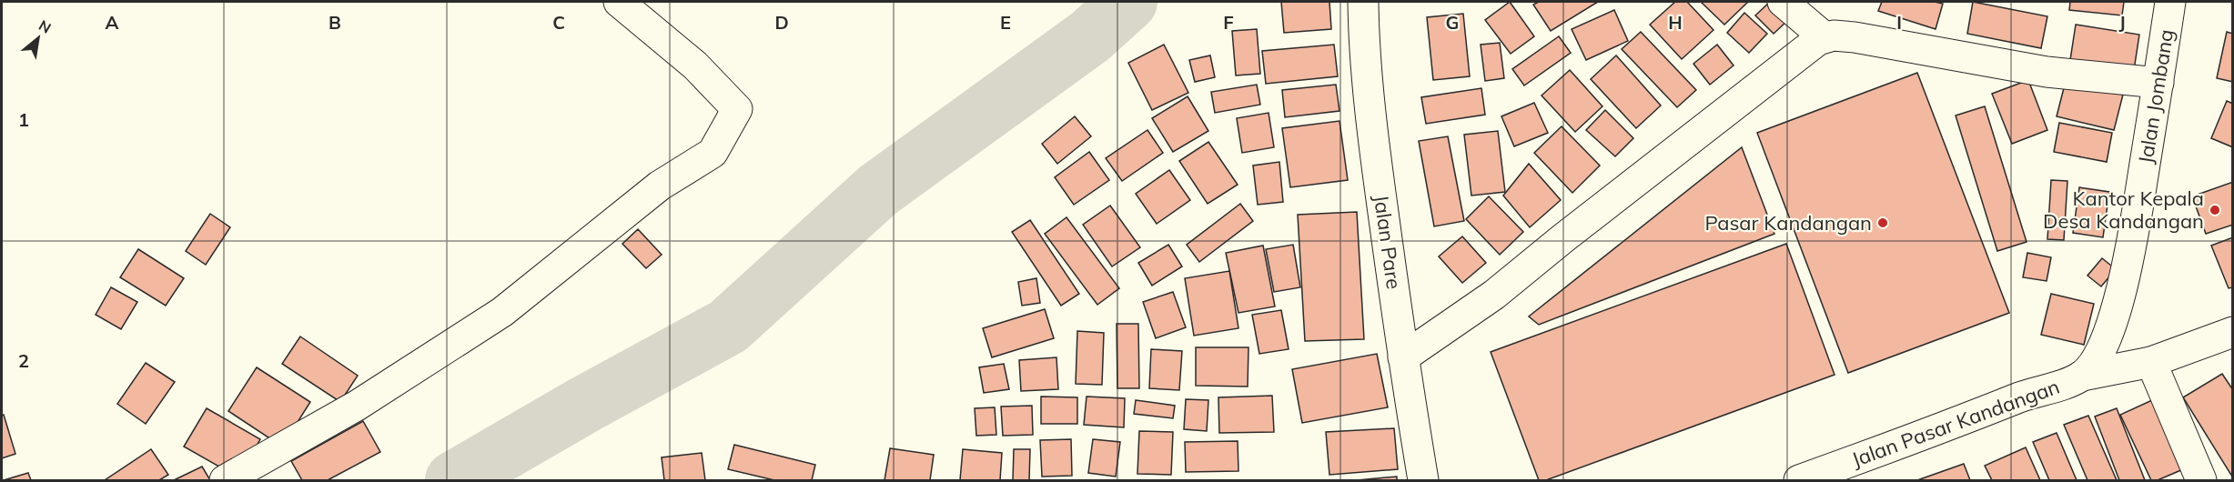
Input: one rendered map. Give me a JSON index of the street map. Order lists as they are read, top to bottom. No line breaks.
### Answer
{"streets":{"street":["Jalan Jombang","Jalan Pare","Jalan Pasar Kandangan"]},"crossings":[["Jalan Jombang","Jalan Pasar Kandangan"]],"places":["Kantor Kepala Desa Kandangan","Pasar Kandangan"],"north":"top right","grid":{"columns":["A","B","C","D","E","F","G","H","I","J"],"rows":["1","2"]}}
